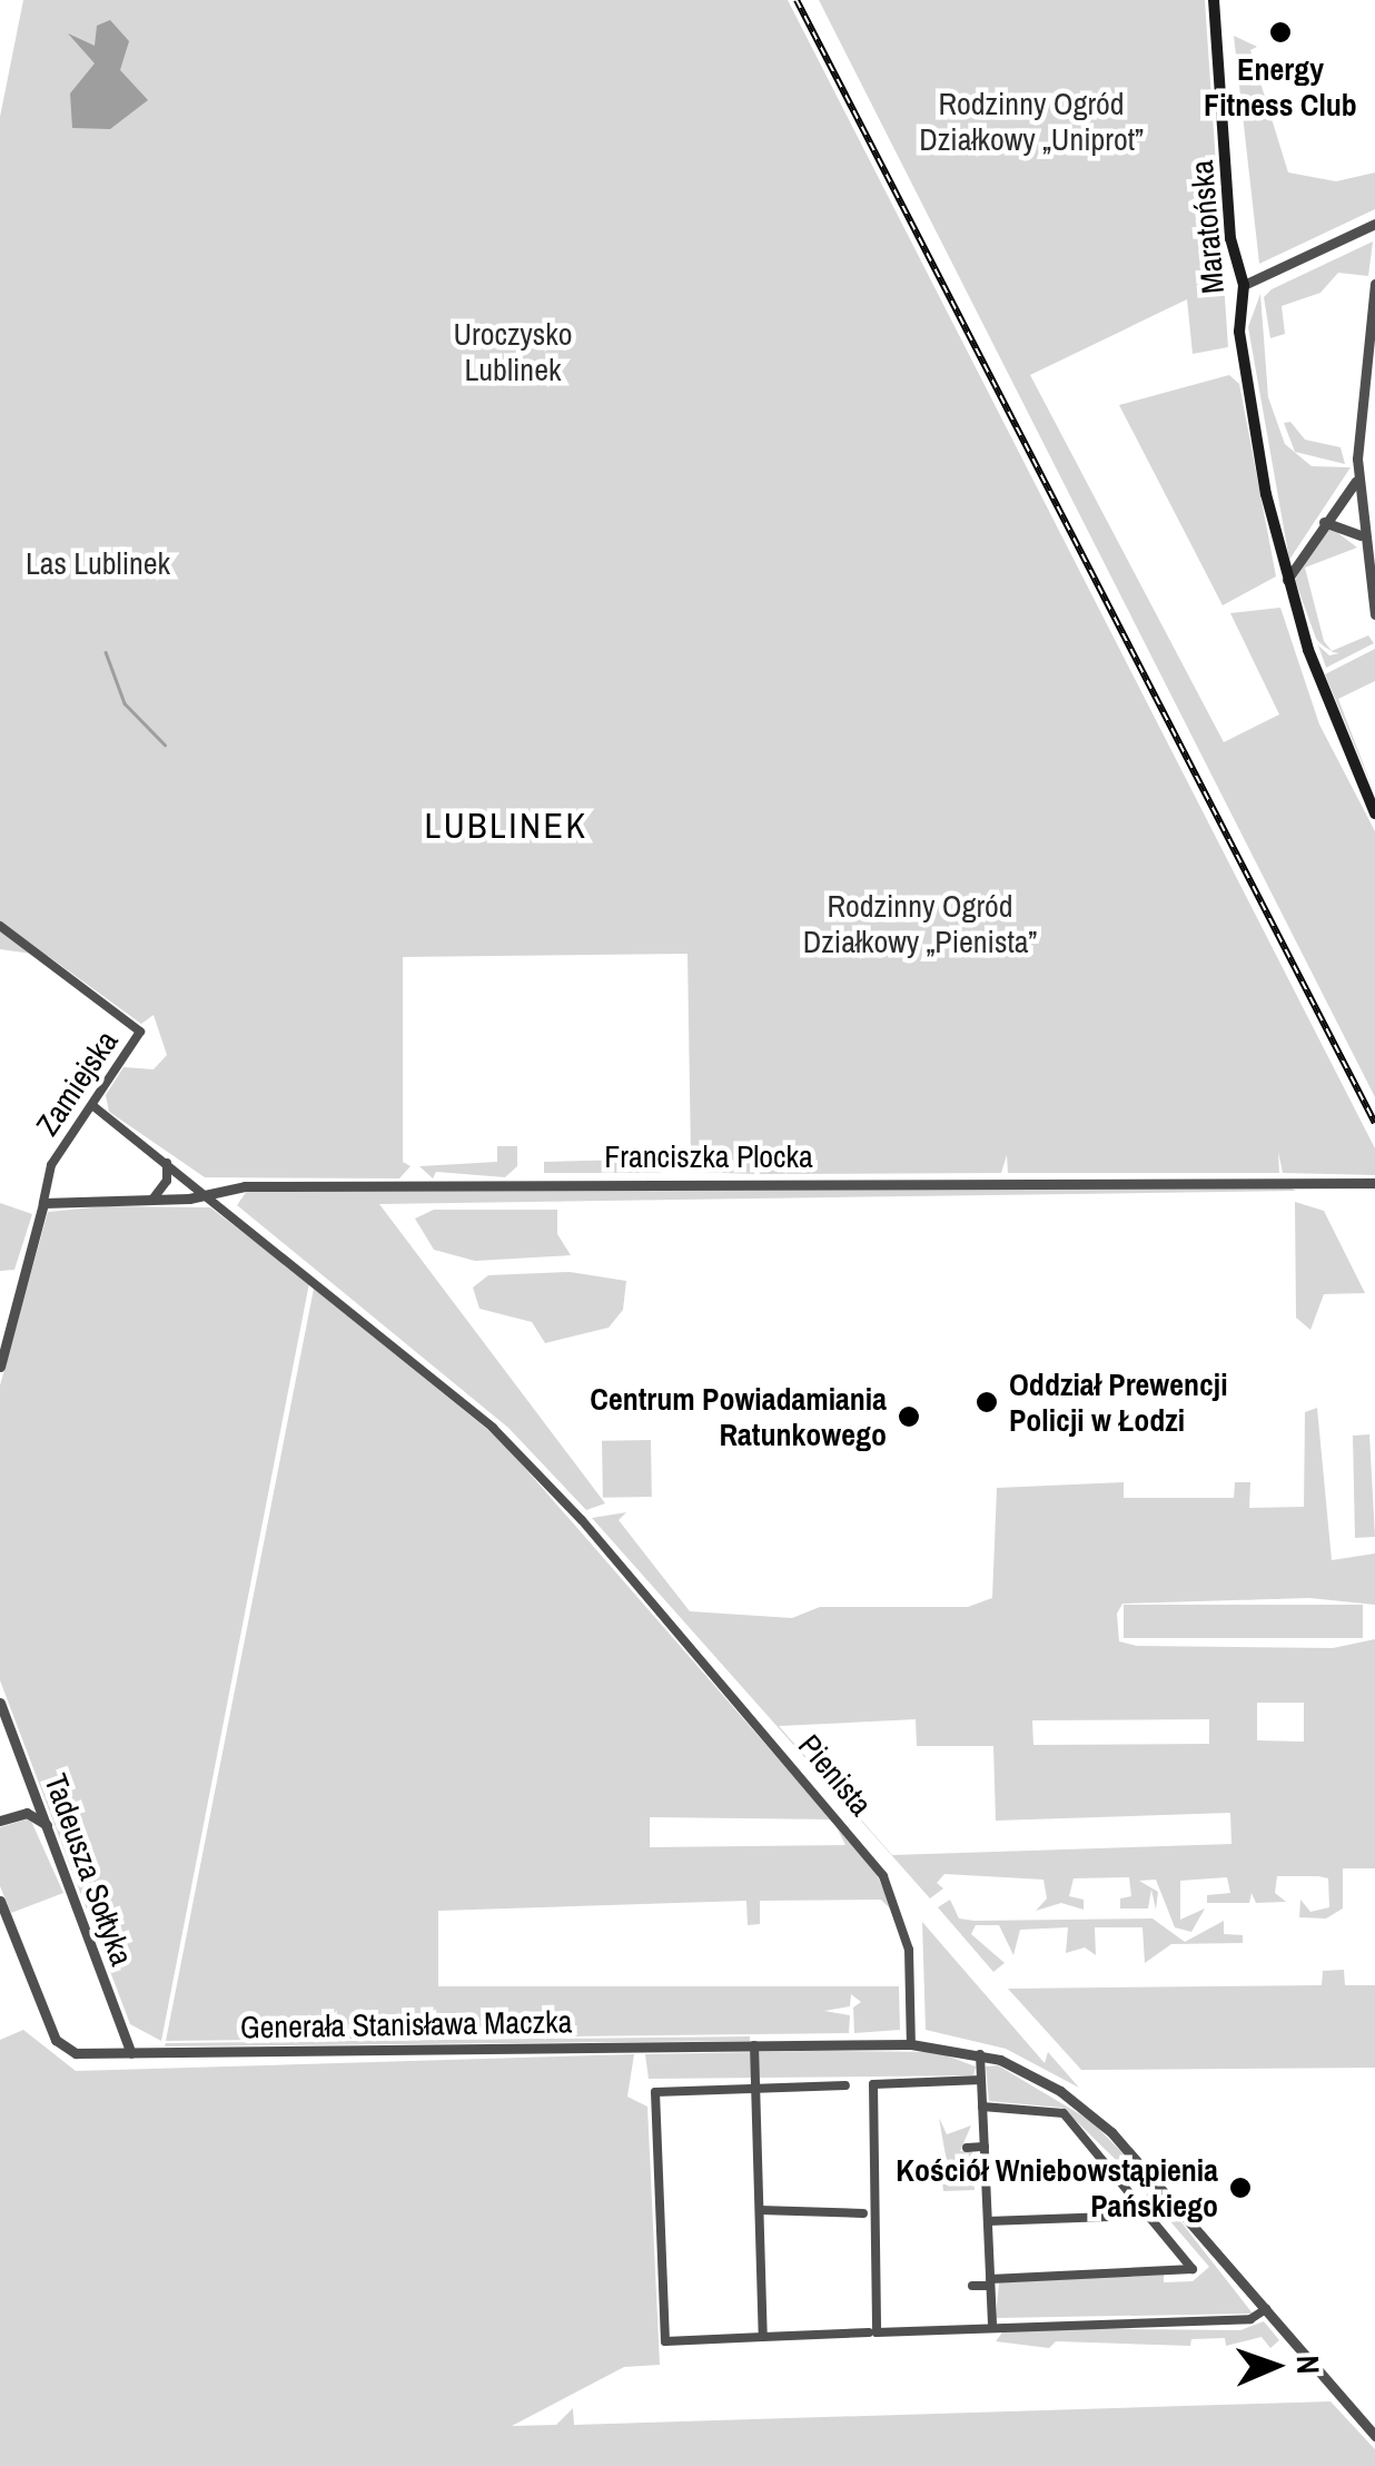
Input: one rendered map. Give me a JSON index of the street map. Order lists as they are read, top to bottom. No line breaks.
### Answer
{"streets":{"main road":["Maratońska"],"street":["Zamiejska","Franciszka Plocka","Pienista","Tadeusza Sołtyka","Generała Stanisława Maczka"]},"crossings":[["Zamiejska","Franciszka Plocka"],["Zamiejska","Pienista"],["Franciszka Plocka","Pienista"],["Pienista","Generała Stanisława Maczka"],["Tadeusza Sołtyka","Generała Stanisława Maczka"]],"districts":["LUBLINEK"],"parks":["Rodzinny Ogród Działkowy „Uniprot”","Uroczysko Lublinek","Las Lublinek","Rodzinny Ogród Działkowy „Pienista”"],"places":["Energy Fitness Club","Oddział Prewencji Policji w Łodzi","Centrum Powiadamiania Ratunkowego","Kościół Wniebowstąpienia Pańskiego"],"north":"right"}
